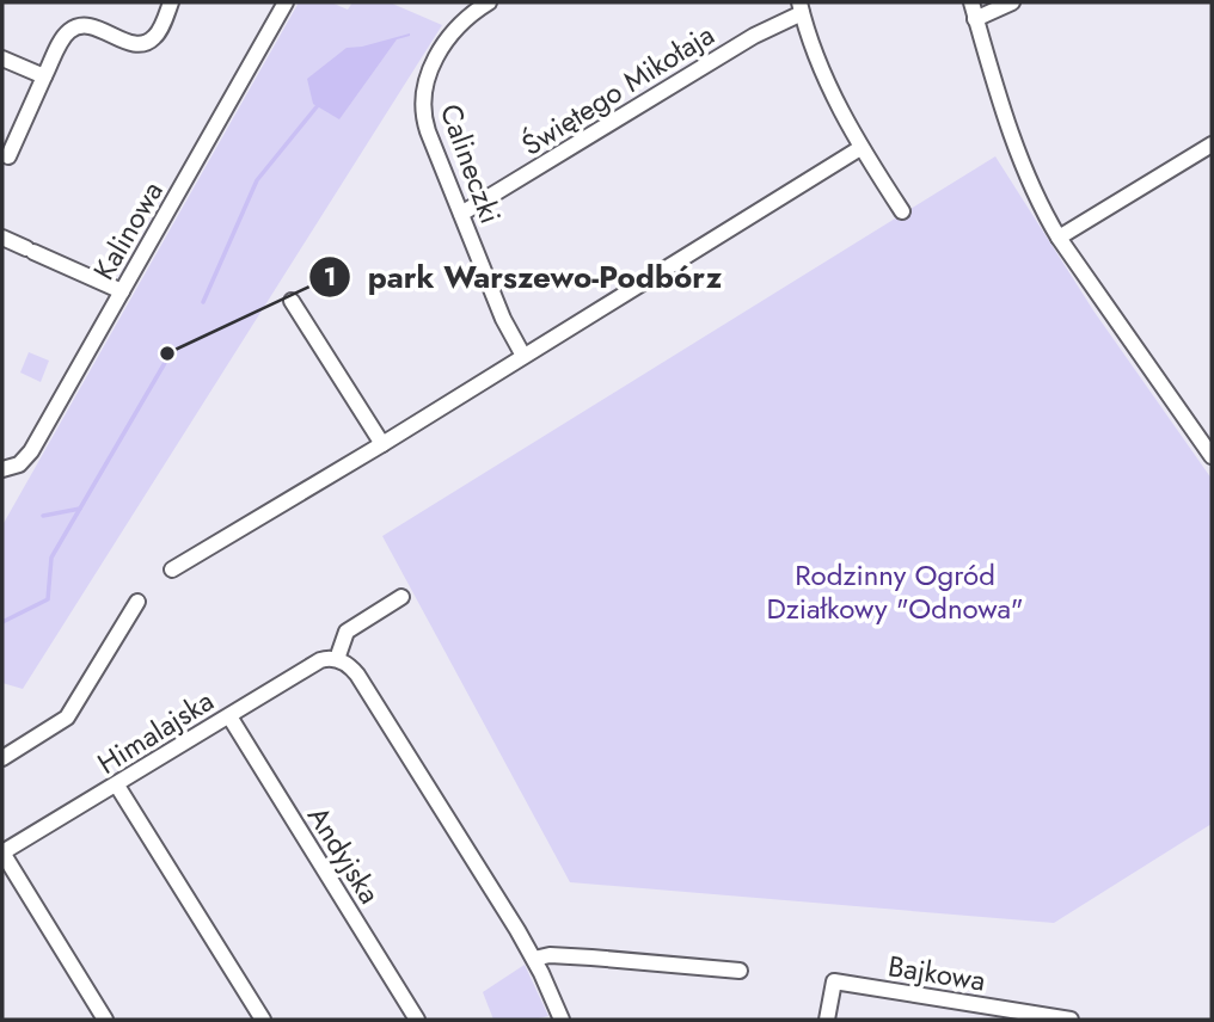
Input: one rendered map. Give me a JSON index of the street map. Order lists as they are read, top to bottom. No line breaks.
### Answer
{"streets":{"street":["Świętego Mikołaja","Calineczki","Kalinowa","Himalajska","Andyjska","Bajkowa"]},"crossings":[["Świętego Mikołaja","Calineczki"],["Himalajska","Andyjska"]],"parks":["Rodzinny Ogród Działkowy \"Odnowa\""],"places":["park Warszewo-Podbórz"]}
